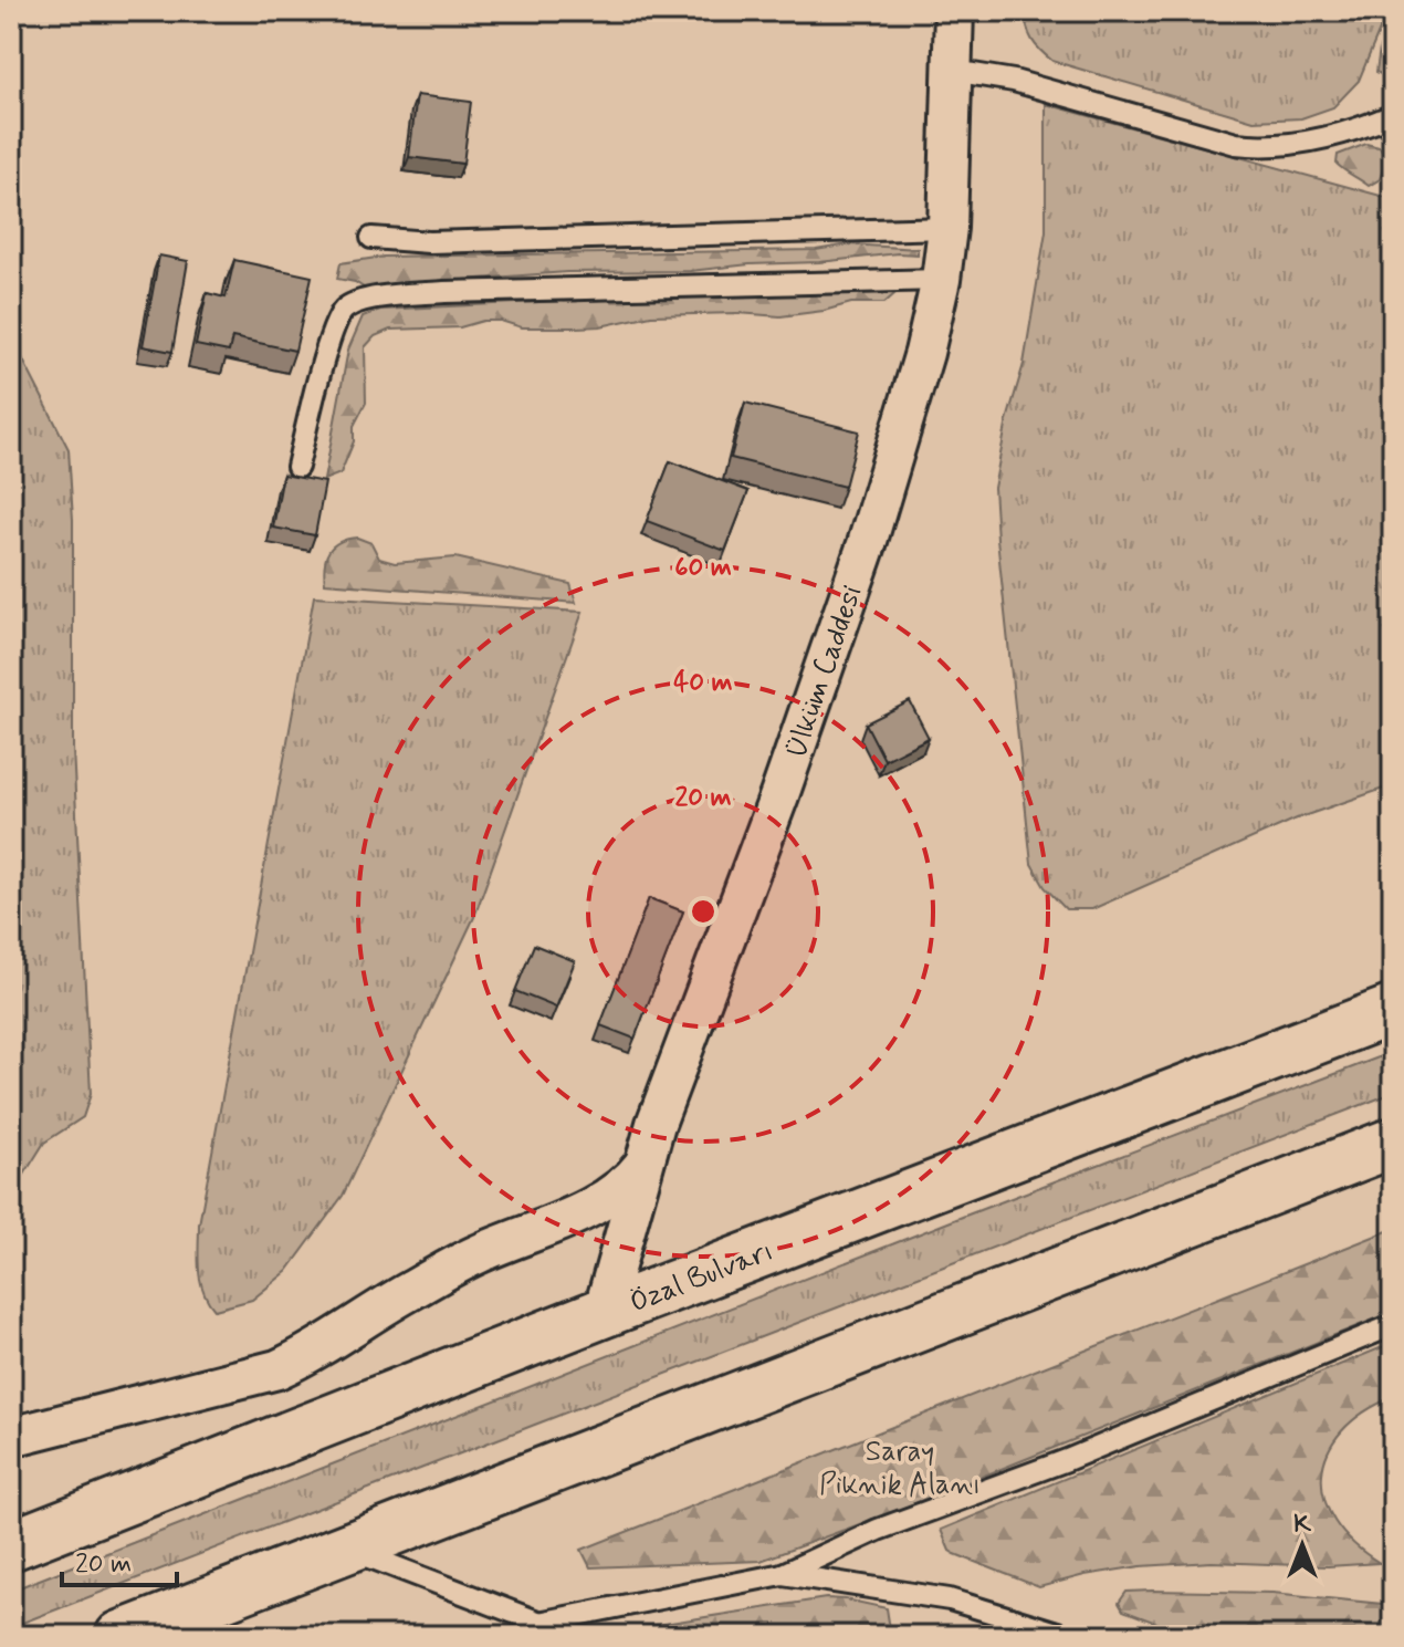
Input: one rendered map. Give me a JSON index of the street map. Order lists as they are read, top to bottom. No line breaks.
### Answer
{"streets":{"highway":["Özal Bulvarı"],"street":["Ülküm Caddesi"]},"crossings":[["Ülküm Caddesi","Özal Bulvarı"]],"parks":["Saray Piknik Alanı"],"scale_bar":"20 m","north":"top","rings":["60 m","40 m","20 m"]}
